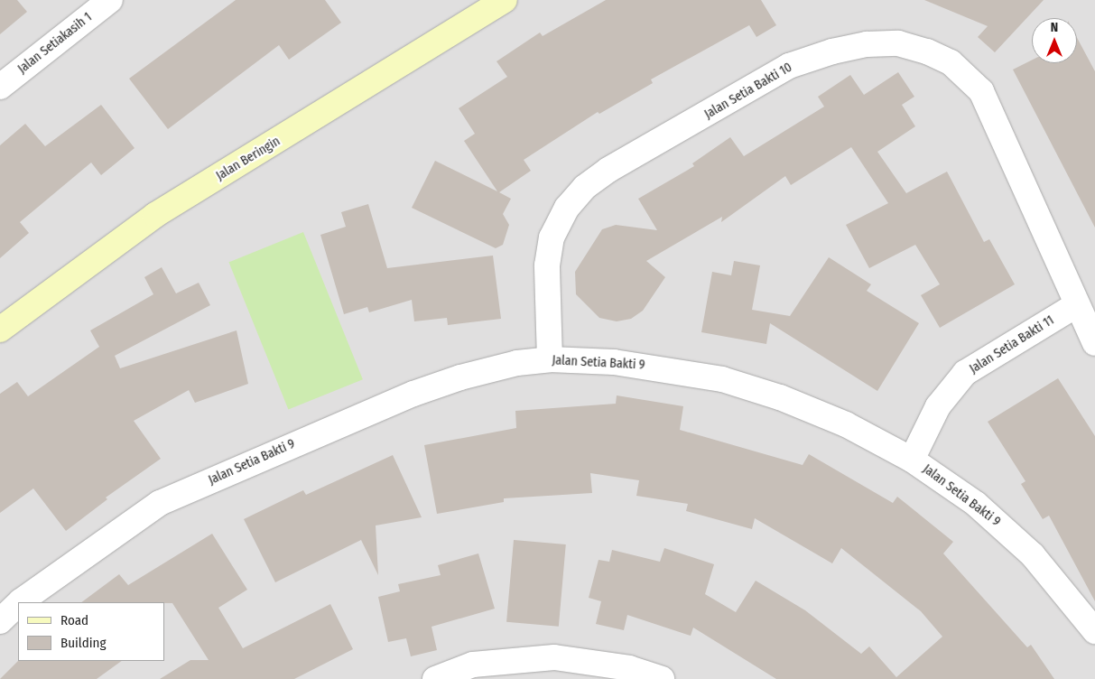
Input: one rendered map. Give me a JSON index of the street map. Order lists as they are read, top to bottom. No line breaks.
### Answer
{"streets":{"street":["Jalan Setiakasih 1","Jalan Setia Bakti 10","Jalan Beringin","Jalan Setia Bakti 11","Jalan Setia Bakti 9"]},"crossings":[["Jalan Setia Bakti 10","Jalan Setia Bakti 11"],["Jalan Setia Bakti 10","Jalan Setia Bakti 9"],["Jalan Setia Bakti 11","Jalan Setia Bakti 9"]],"legend":["Road","Building"],"north":"top"}
